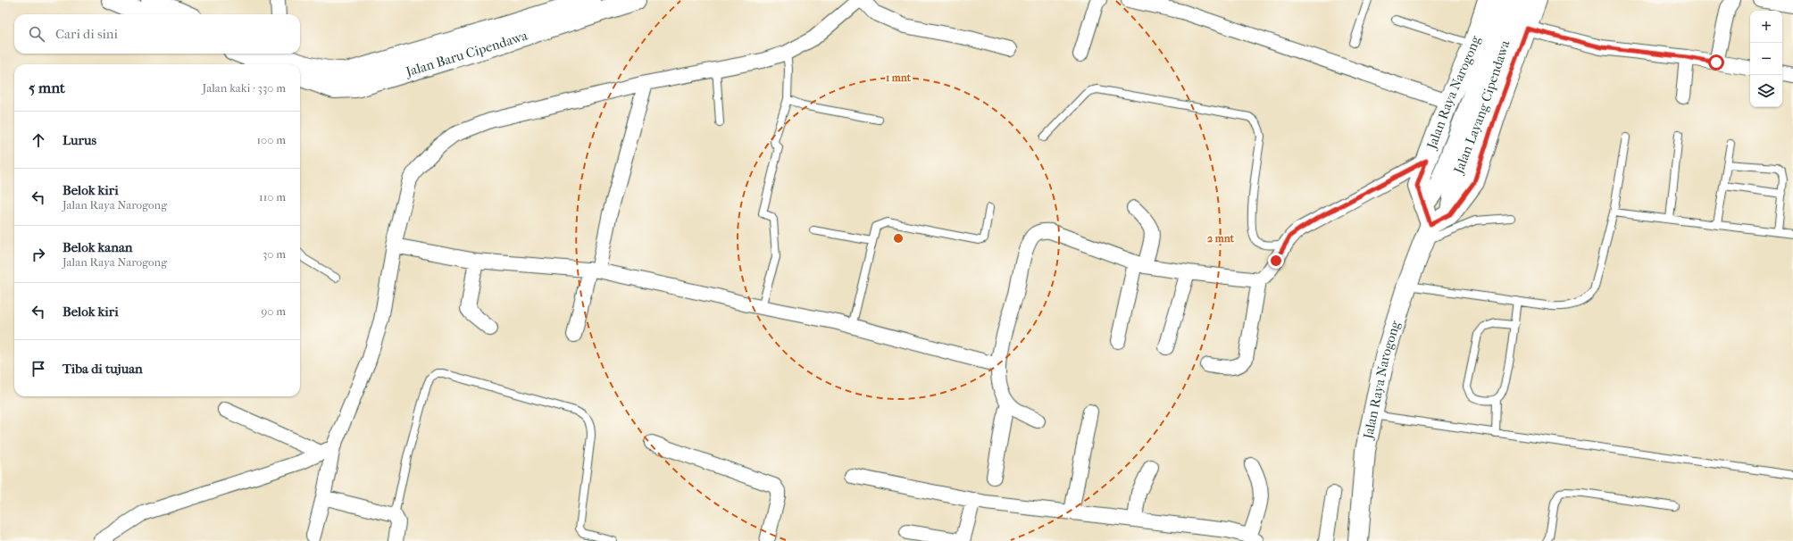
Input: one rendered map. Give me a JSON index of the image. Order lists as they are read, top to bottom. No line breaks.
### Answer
{"streets":{"main road":["Jalan Baru Cipendawa","Jalan Raya Narogong","Jalan Layang Cipendawa"]},"crossings":[["Jalan Raya Narogong","Jalan Layang Cipendawa"]],"page":{"map_buttons":["+","−"],"search":"Cari di sini","heading":["5 mnt","Jalan kaki · 330 m"],"list":[["Lurus","100 m"],["Belok kiri","Jalan Raya Narogong","110 m"],["Belok kanan","Jalan Raya Narogong","30 m"],["Belok kiri","90 m"],"Tiba di tujuan"]},"rings":["1 mnt","2 mnt"]}
